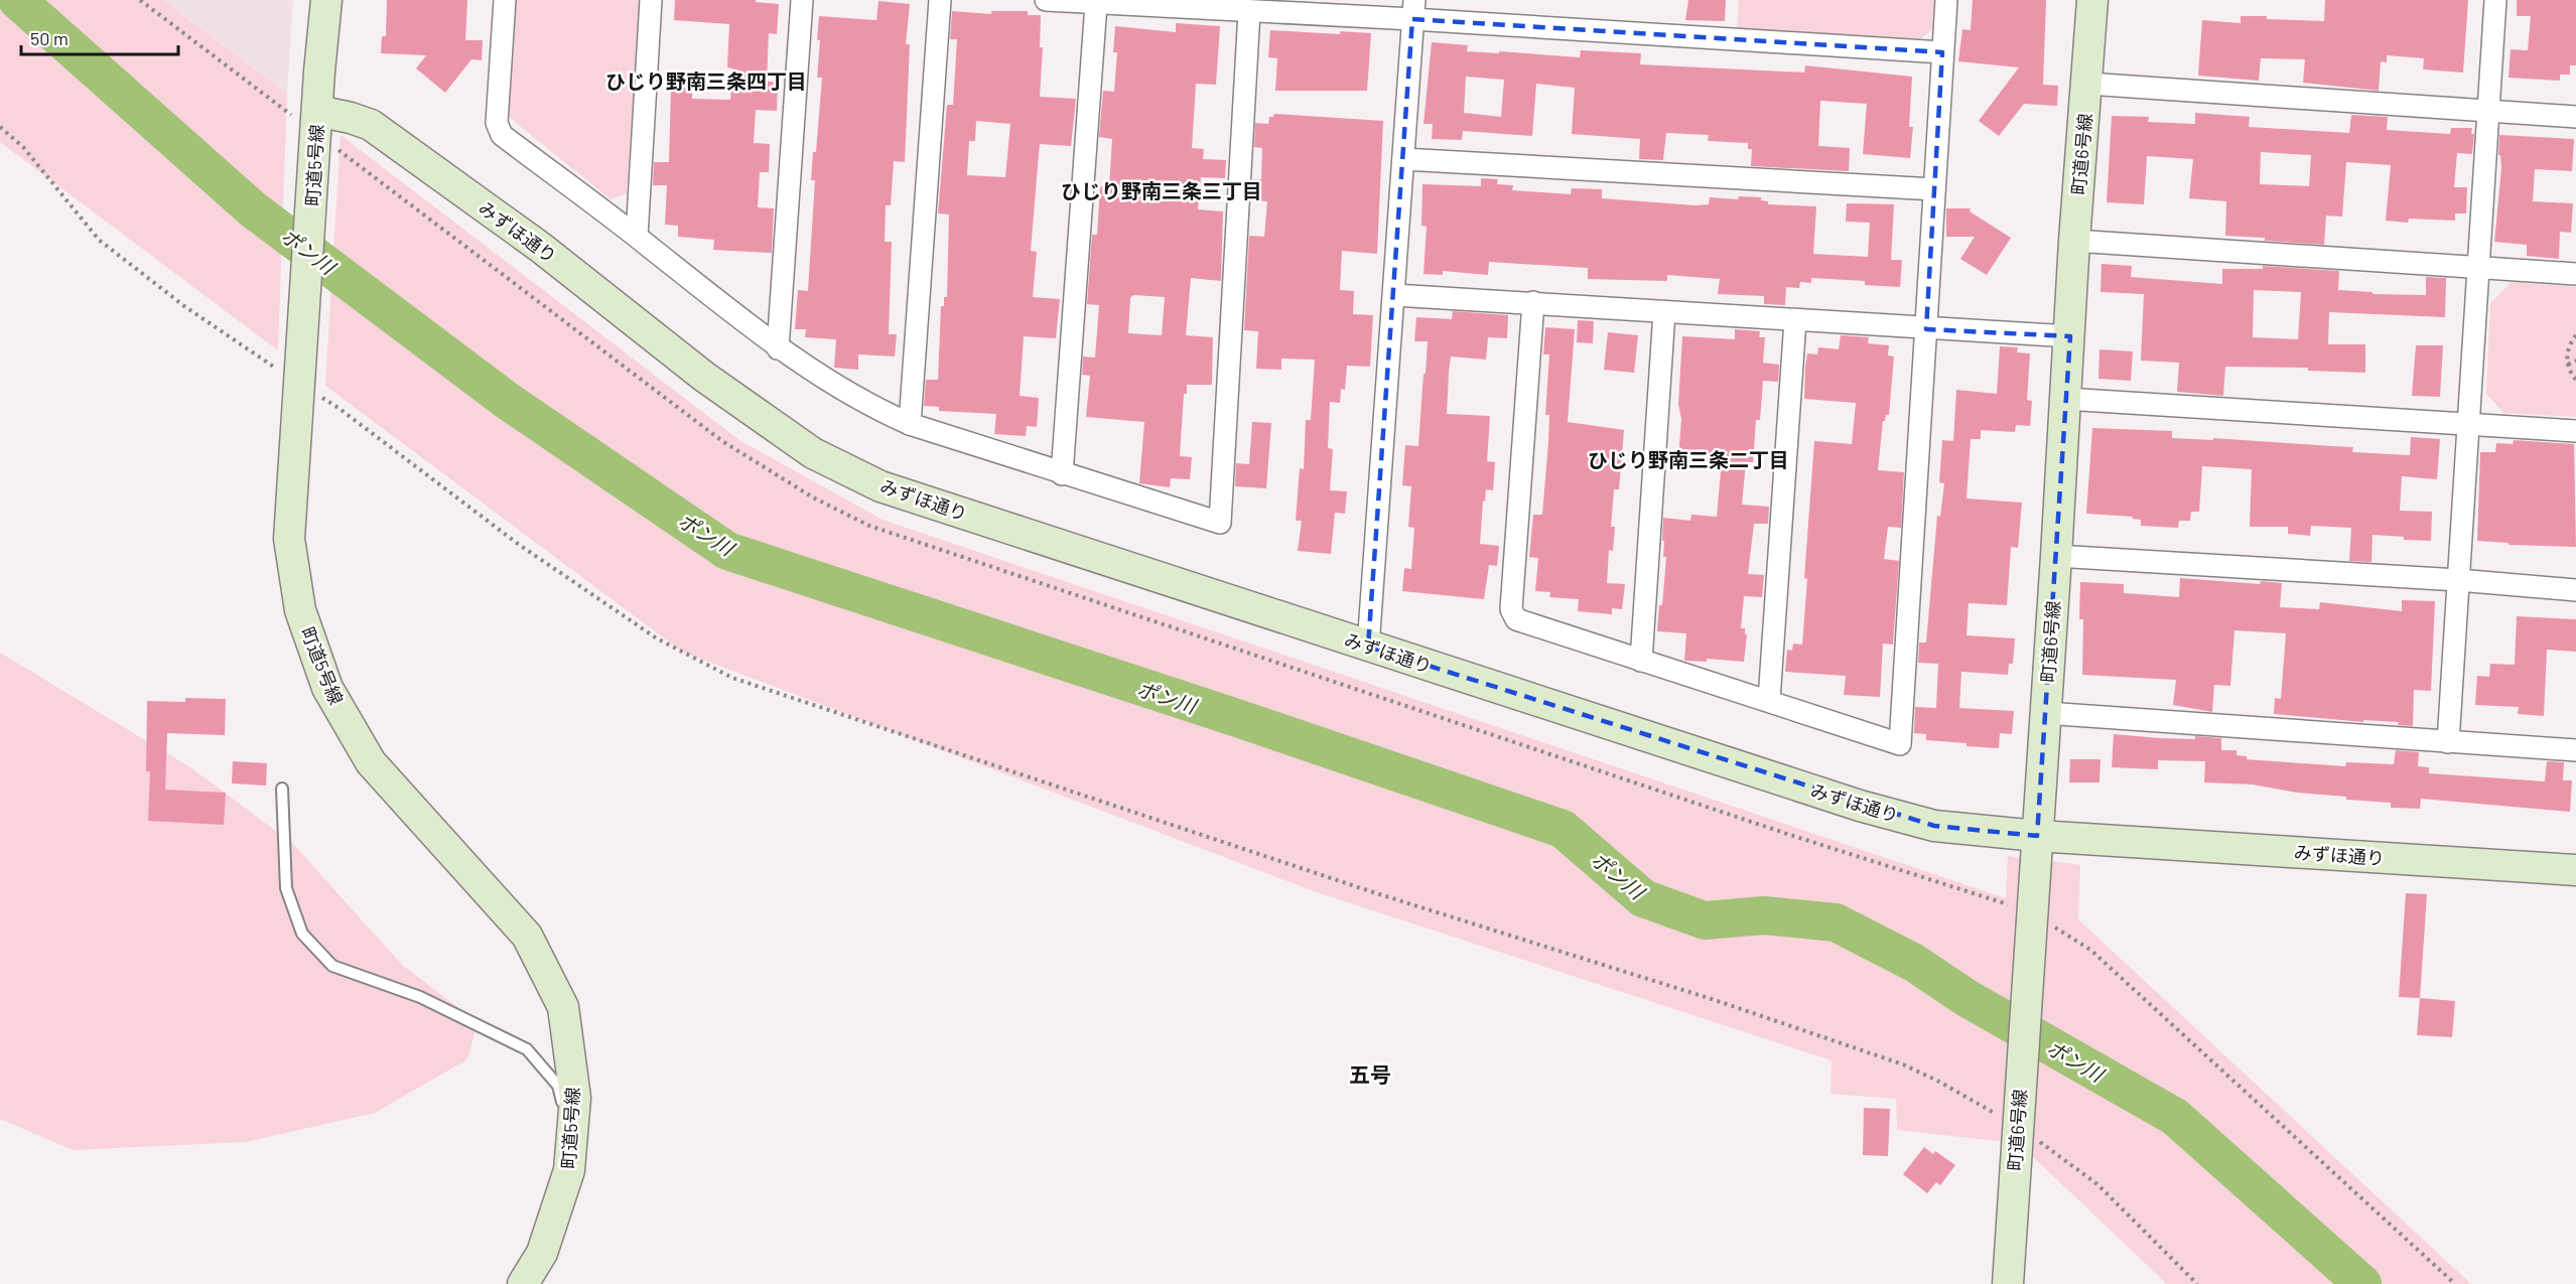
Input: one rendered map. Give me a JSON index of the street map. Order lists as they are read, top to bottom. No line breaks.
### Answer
{"streets":{"street":["町道6号線","町道5号線","みずほ通り"]},"crossings":[["町道6号線","みずほ通り"],["町道5号線","みずほ通り"]],"districts":["ひじり野南三条四丁目","ひじり野南三条三丁目","ひじり野南三条二丁目","五号"],"water":["ポン川"],"scale_bar":"50 m"}
